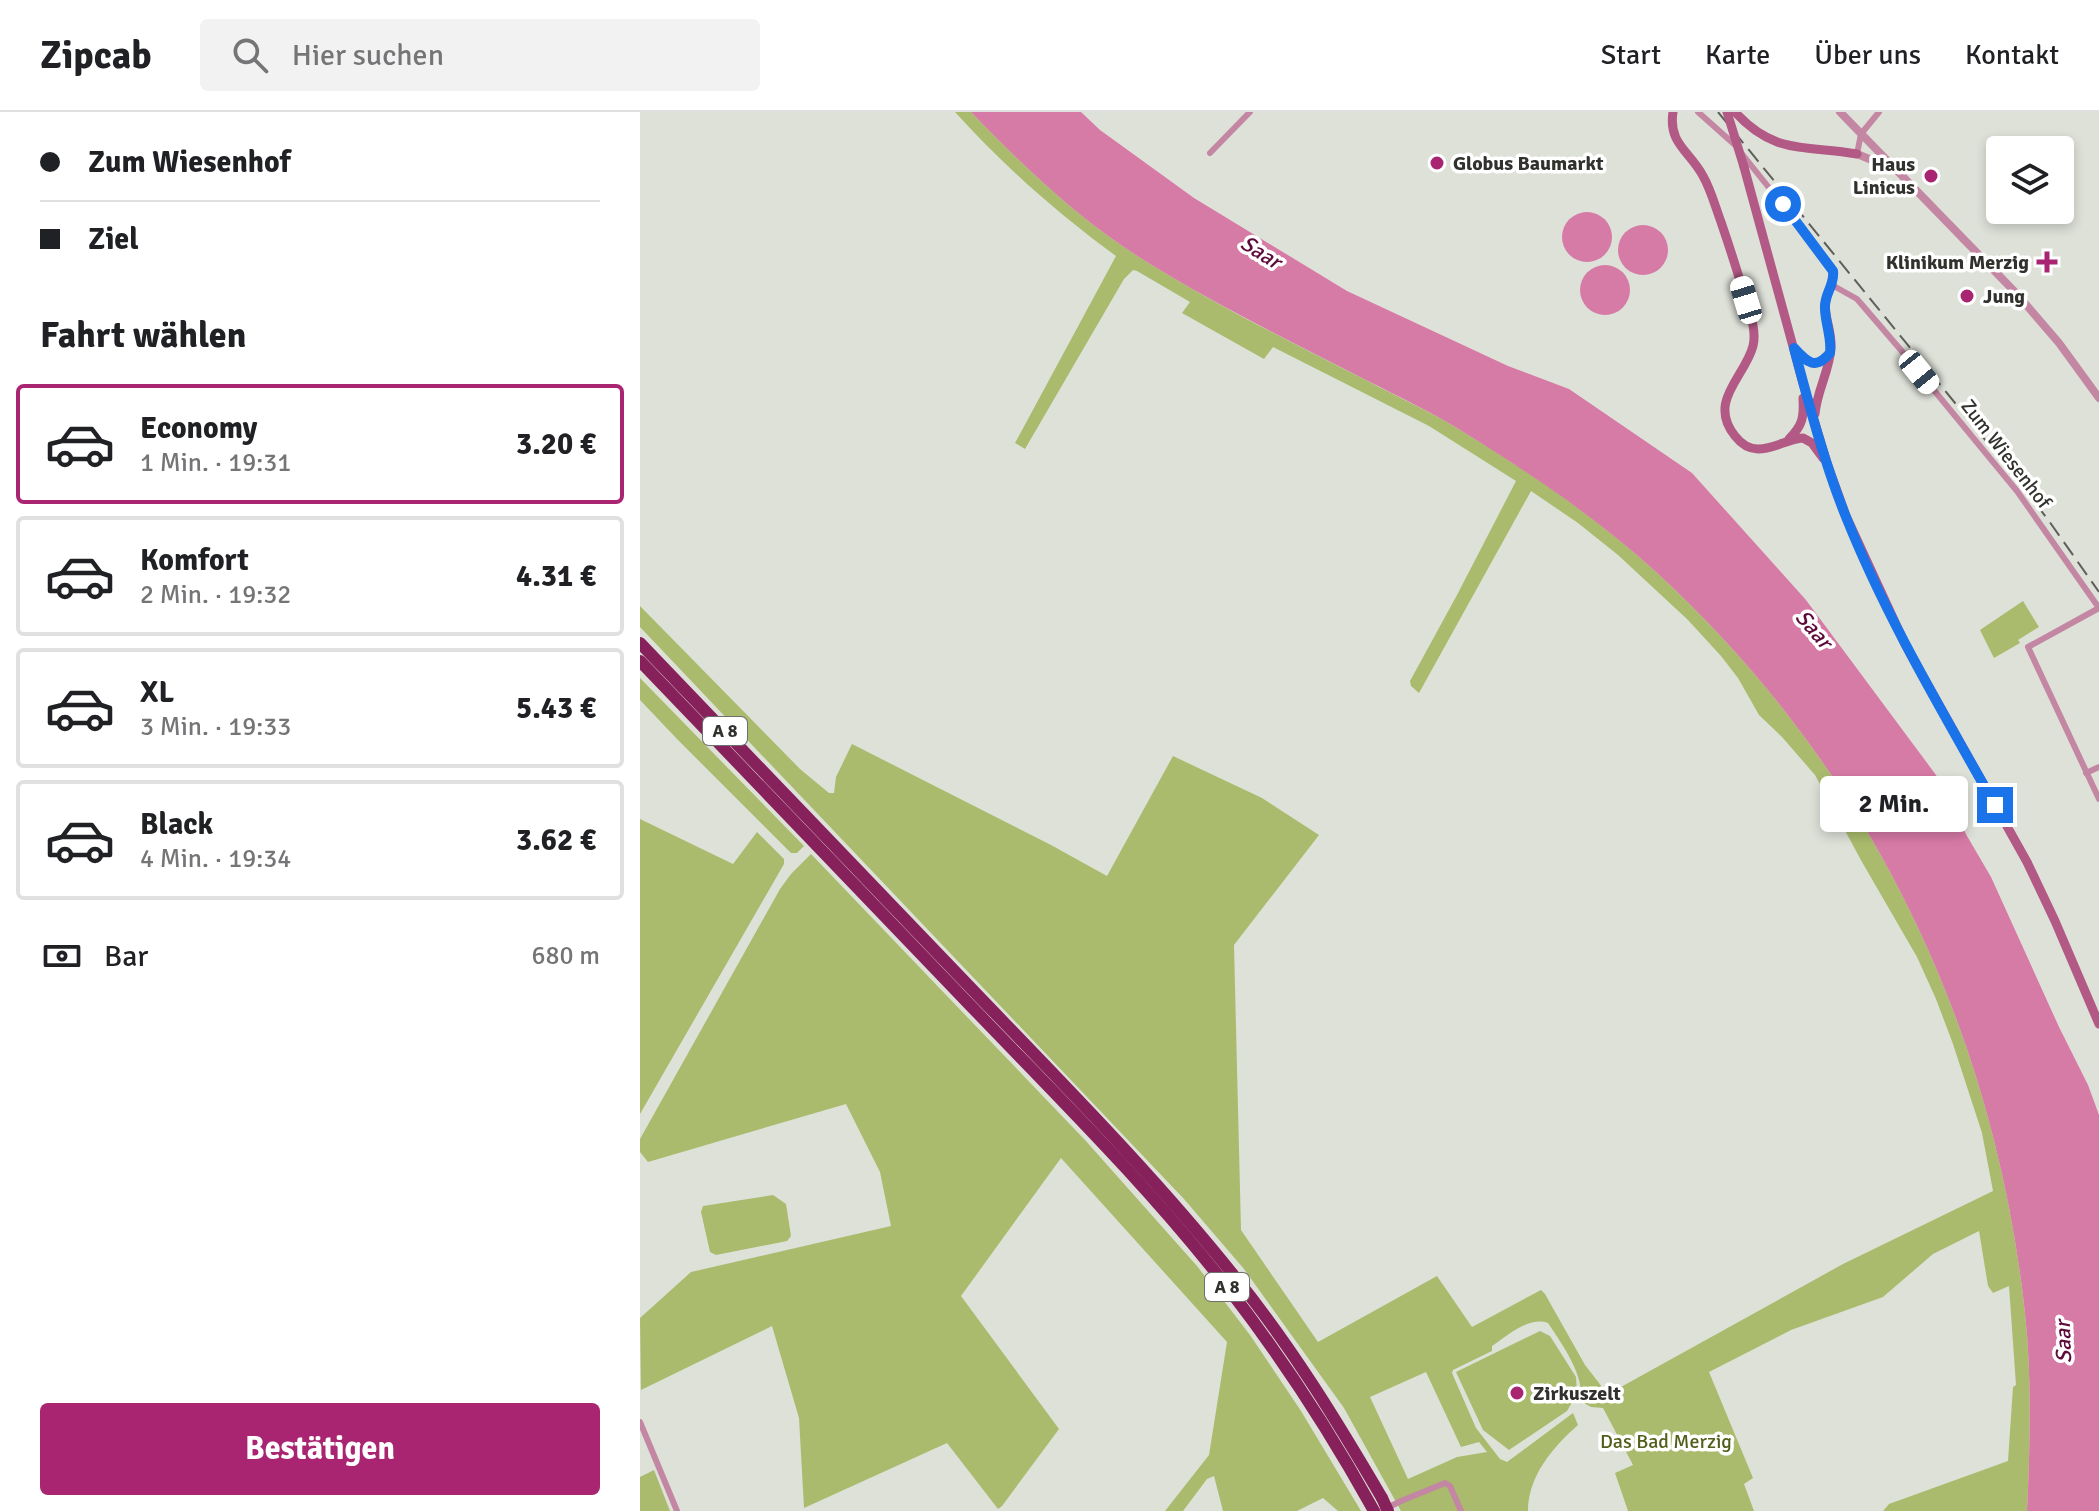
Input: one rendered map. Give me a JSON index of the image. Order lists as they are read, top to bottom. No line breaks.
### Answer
{"streets":{"highway":["A 8"],"street":["Zum Wiesenhof"]},"water":["Saar"],"parks":["Das Bad Merzig"],"places":{"other":["Globus Baumarkt","Haus Linicus","Jung","Zirkuszelt"],"health":["Klinikum Merzig"]},"page":{"header":"Zipcab","search":"Hier suchen","nav":["Start","Karte","Über uns","Kontakt"],"banner":["Zum Wiesenhof","Ziel"],"heading":"Fahrt wählen","list":[{"name":"Economy","note":"1 Min. · 19:31","value":"3.20 €"},{"name":"Komfort","note":"2 Min. · 19:32","value":"4.31 €"},{"name":"XL","note":"3 Min. · 19:33","value":"5.43 €"},{"name":"Black","note":"4 Min. · 19:34","value":"3.62 €"}],"bubble":"2 Min.","pay":["Bar","680 m"],"buttons":"Bestätigen"}}
